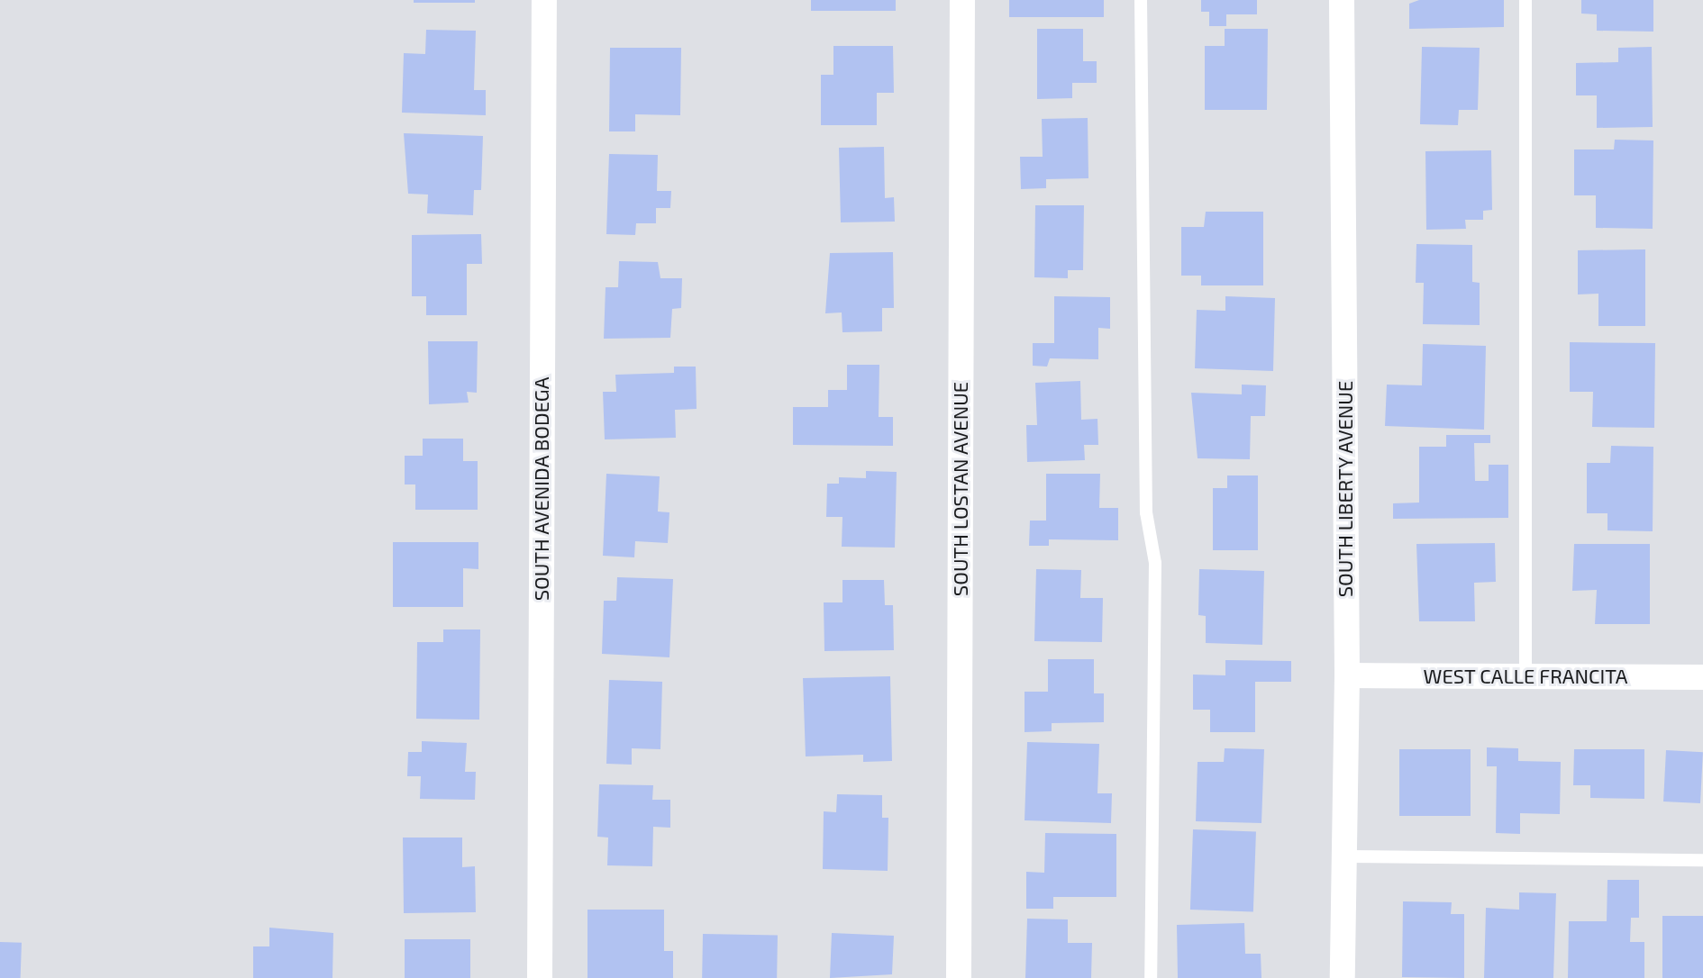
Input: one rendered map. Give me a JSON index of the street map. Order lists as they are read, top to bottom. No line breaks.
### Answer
{"streets":{"street":["SOUTH AVENIDA BODEGA","SOUTH LOSTAN AVENUE","SOUTH LIBERTY AVENUE","WEST CALLE FRANCITA"]},"crossings":[["SOUTH LIBERTY AVENUE","WEST CALLE FRANCITA"]]}
